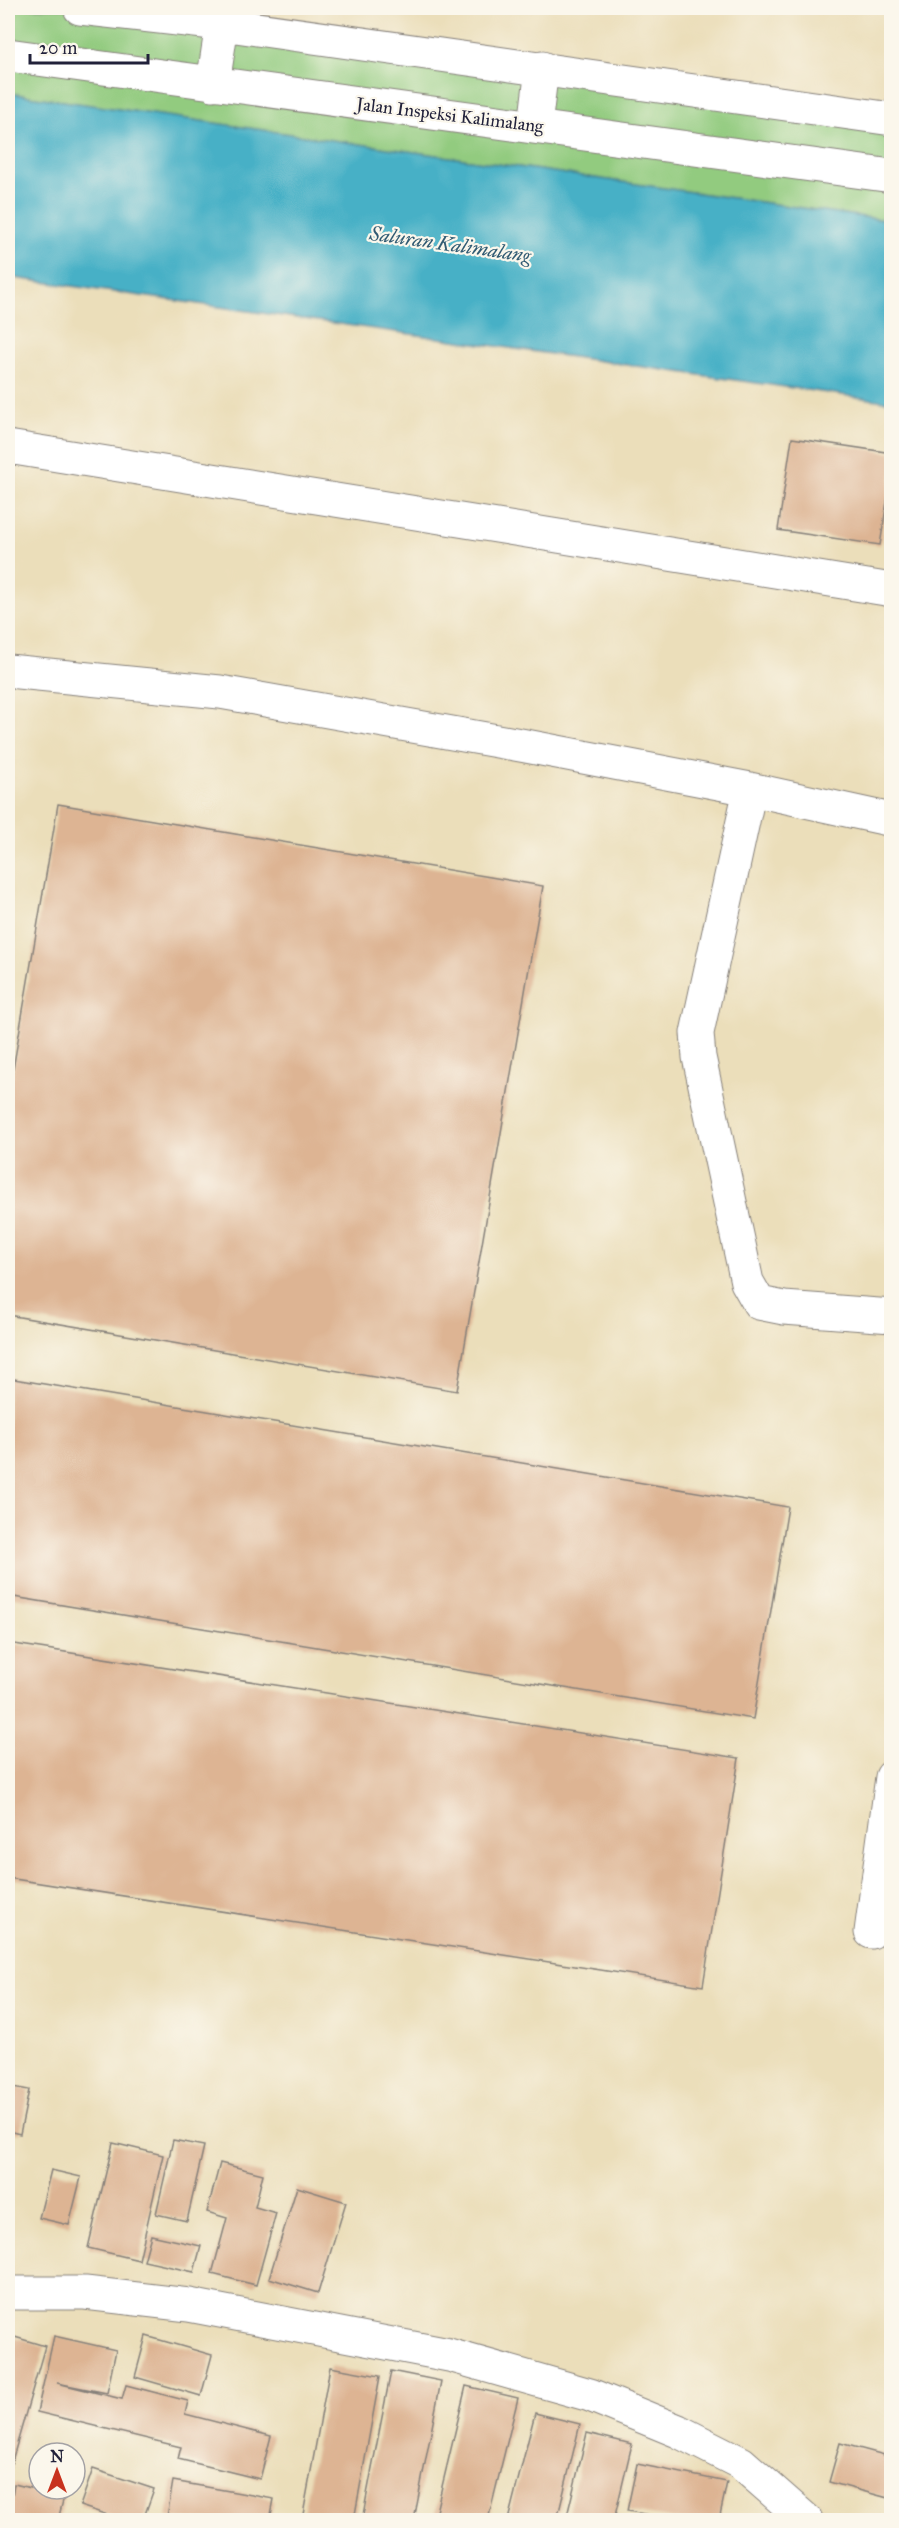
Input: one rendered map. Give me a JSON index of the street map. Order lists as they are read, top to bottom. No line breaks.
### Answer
{"streets":{"main road":["Jalan Inspeksi Kalimalang"]},"water":["Saluran Kalimalang"],"scale_bar":"20 m","north":"top"}
